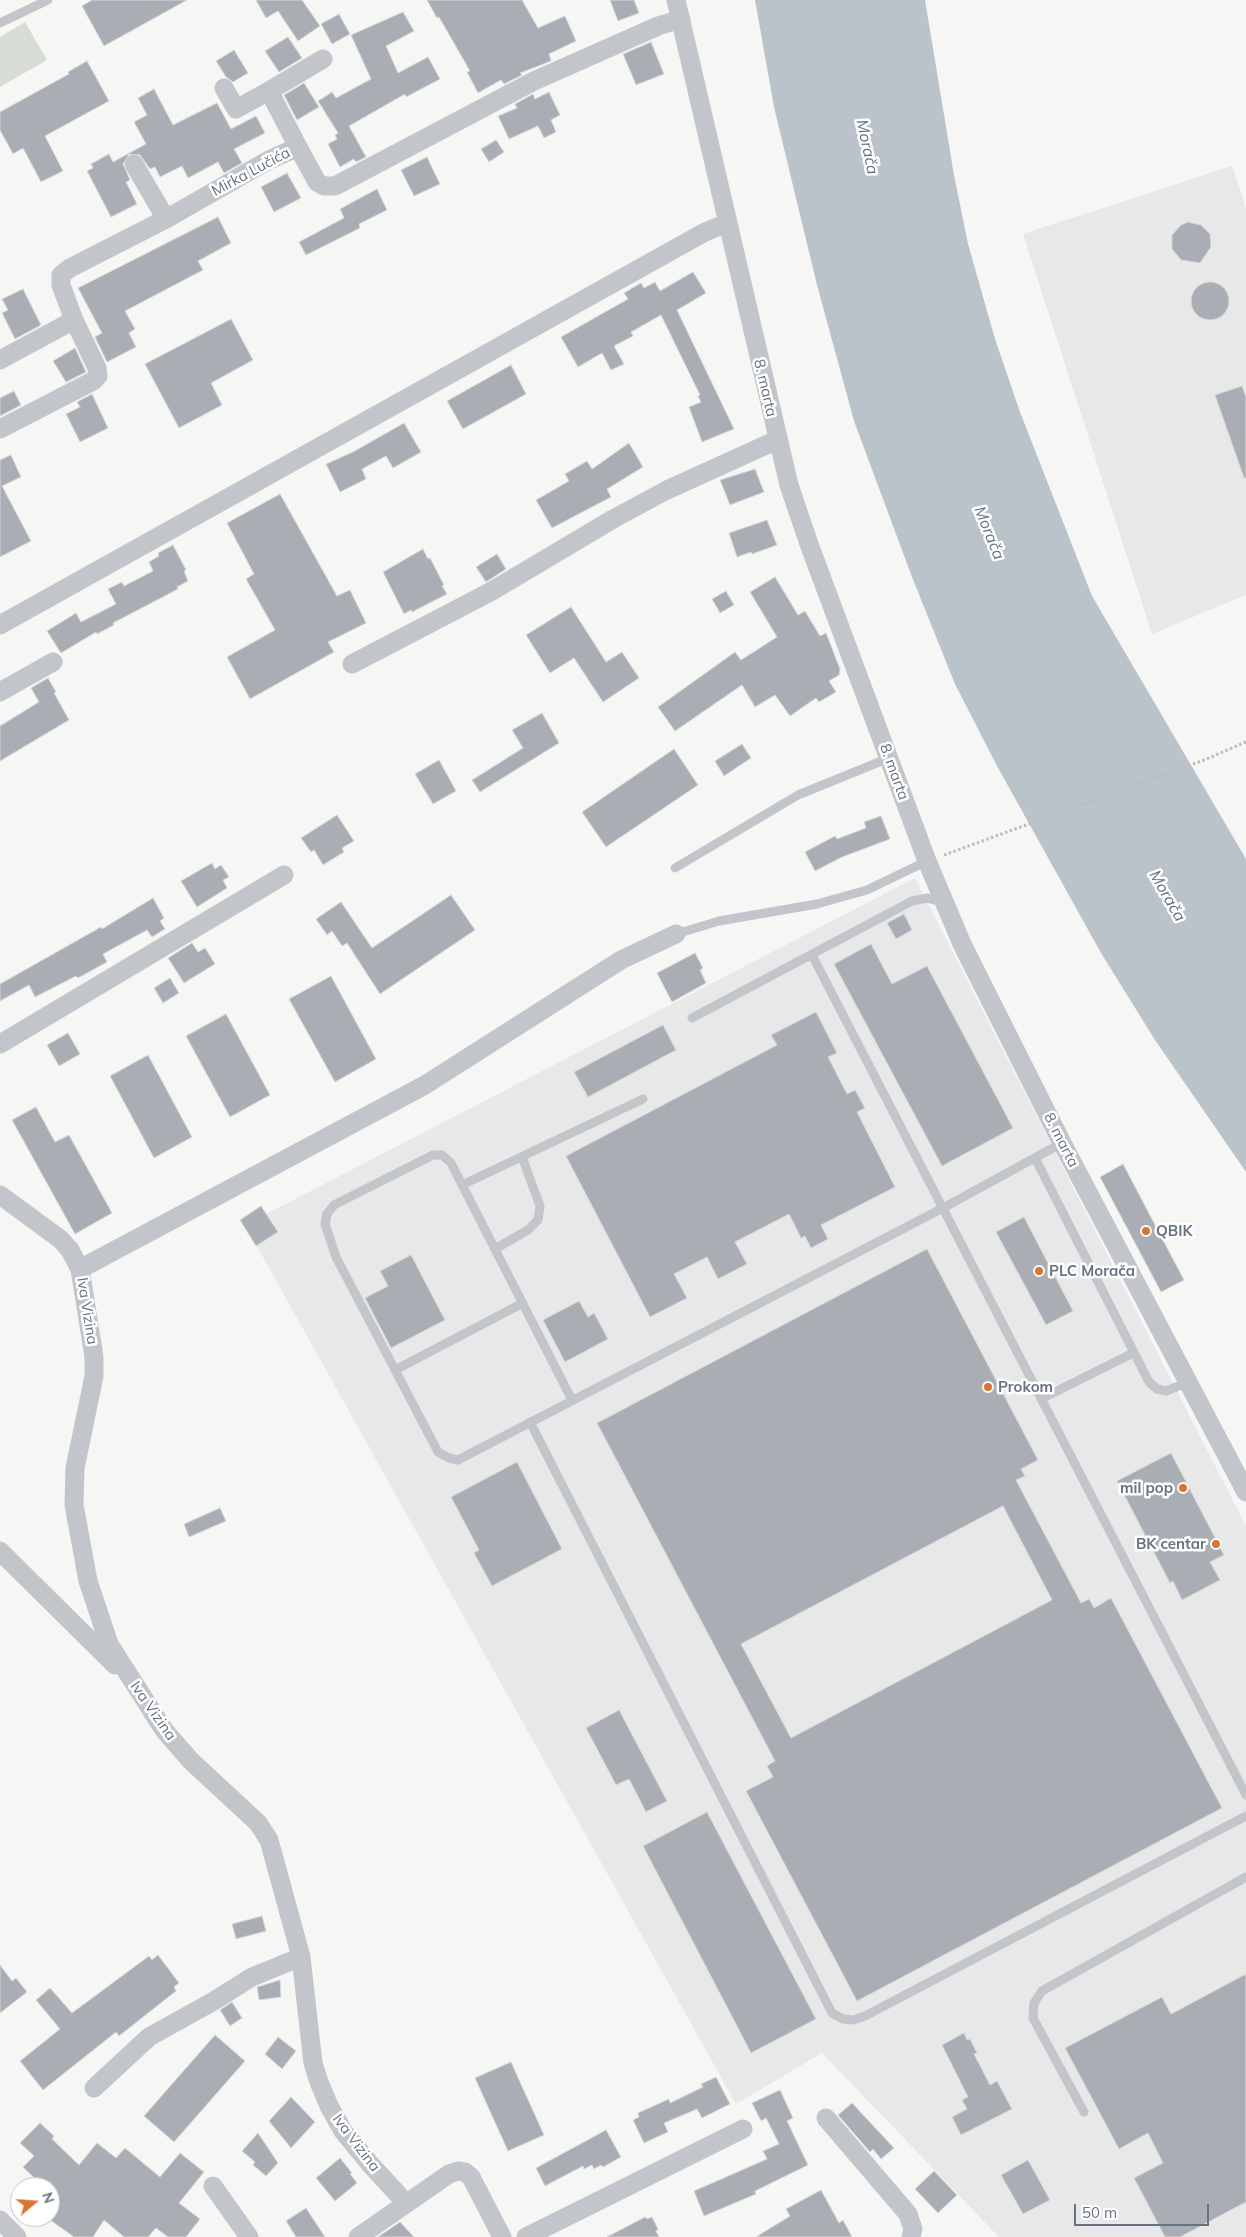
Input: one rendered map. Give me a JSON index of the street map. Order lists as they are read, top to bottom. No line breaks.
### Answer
{"streets":{"street":["Mirka Lučića","8. marta","Iva Vizina"]},"crossings":[["Mirka Lučića","8. marta"]],"water":["Morača"],"places":["QBIK","PLC Morača","Prokom","mil pop","BK centar"],"scale_bar":"50 m","north":"right"}
